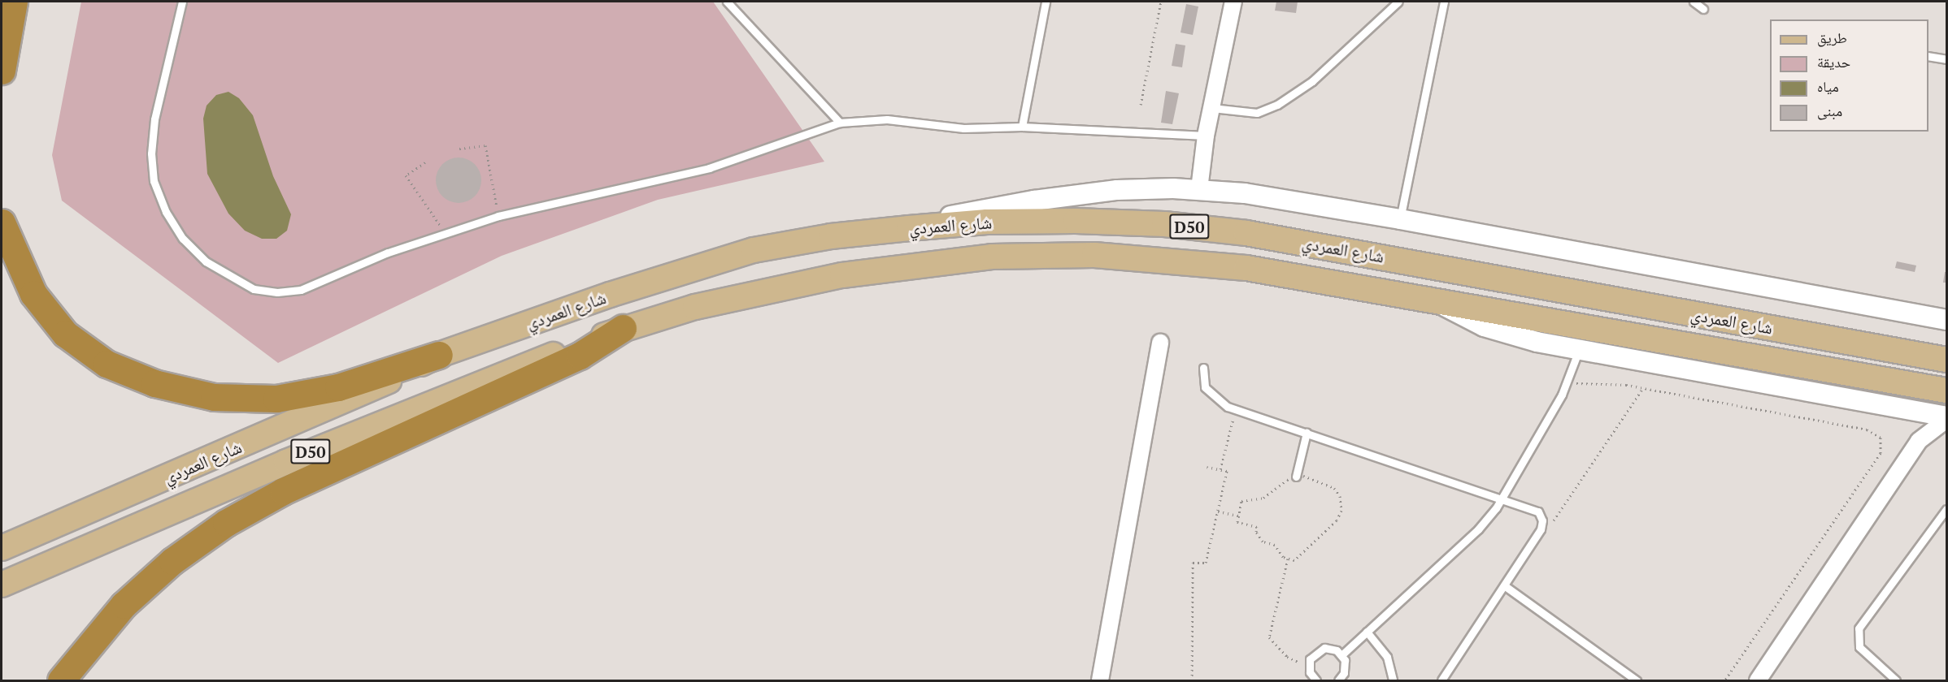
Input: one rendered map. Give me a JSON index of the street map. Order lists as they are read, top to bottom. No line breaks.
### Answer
{"streets":{"main road":["شارع العمردي","D50"]},"legend":["طريق","حديقة","مياه","مبنى"]}
